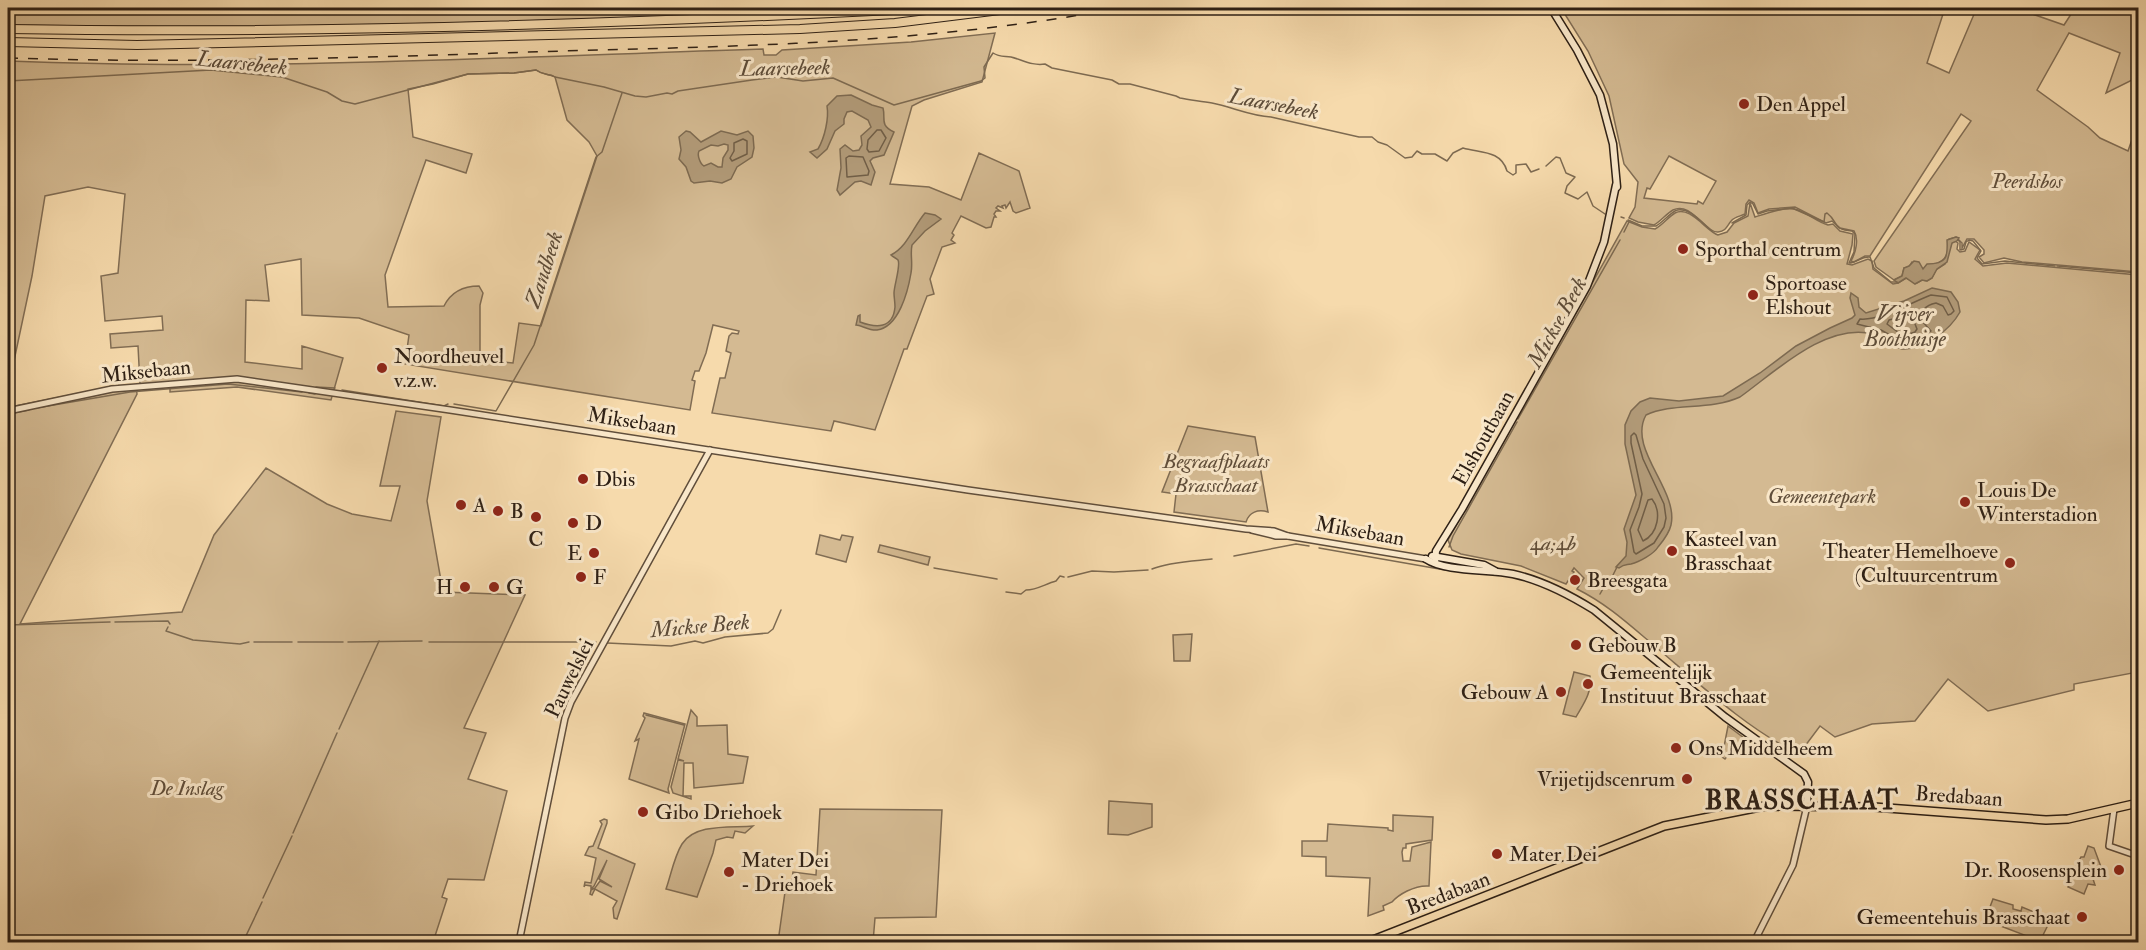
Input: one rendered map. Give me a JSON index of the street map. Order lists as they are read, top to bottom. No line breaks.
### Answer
{"streets":{"main road":["Miksebaan","Elshoutbaan","Bredabaan"],"street":["Pauwelslei"]},"crossings":[["Miksebaan","Elshoutbaan"],["Miksebaan","Pauwelslei"],["Miksebaan","Bredabaan"]],"districts":["BRASSCHAAT"],"water":["Laarsebeek","Zandbeek","Vijver Boothuisje","Mickse Beek"],"parks":["Peerdsbos","Begraafplaats Brasschaat","Gemeentepark","4a;4b","De Inslag"],"places":["Den Appel","Sporthal centrum","Sportoase Elshout","Noordheuvel v.z.w.","Dbis","Louis De Winterstadion","A","B","C","D","Kasteel van Brasschaat","E","Theater Hemelhoeve (Cultuurcentrum","F","Breesgata","H","G","Gebouw B","Gemeentelijk Instituut Brasschaat","Gebouw A","Ons Middelheem","Vrijetijdscenrum","Gibo Driehoek","Mater Dei","Dr. Roosensplein","Mater Dei - Driehoek","Gemeentehuis Brasschaat"]}
